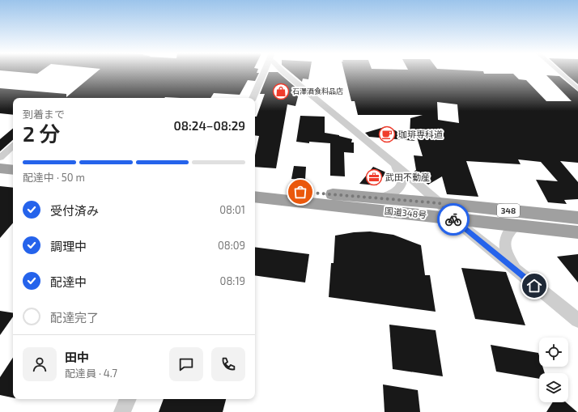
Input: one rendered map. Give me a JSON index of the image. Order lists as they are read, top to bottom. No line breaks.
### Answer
{"streets":{"highway":["348","国道348号"]},"places":{"shop":["石澤酒食料品店"],"cafe":["珈琲専科道"],"office":["武田不動産"]},"page":{"heading":["2 分","到着まで","08:24–08:29"],"panel":["田中","配達員 · 4.7"],"bar":"配達中 · 50 m","list":[["受付済み","08:01"],["調理中","08:09"],["配達中","08:19"],"配達完了"]}}
